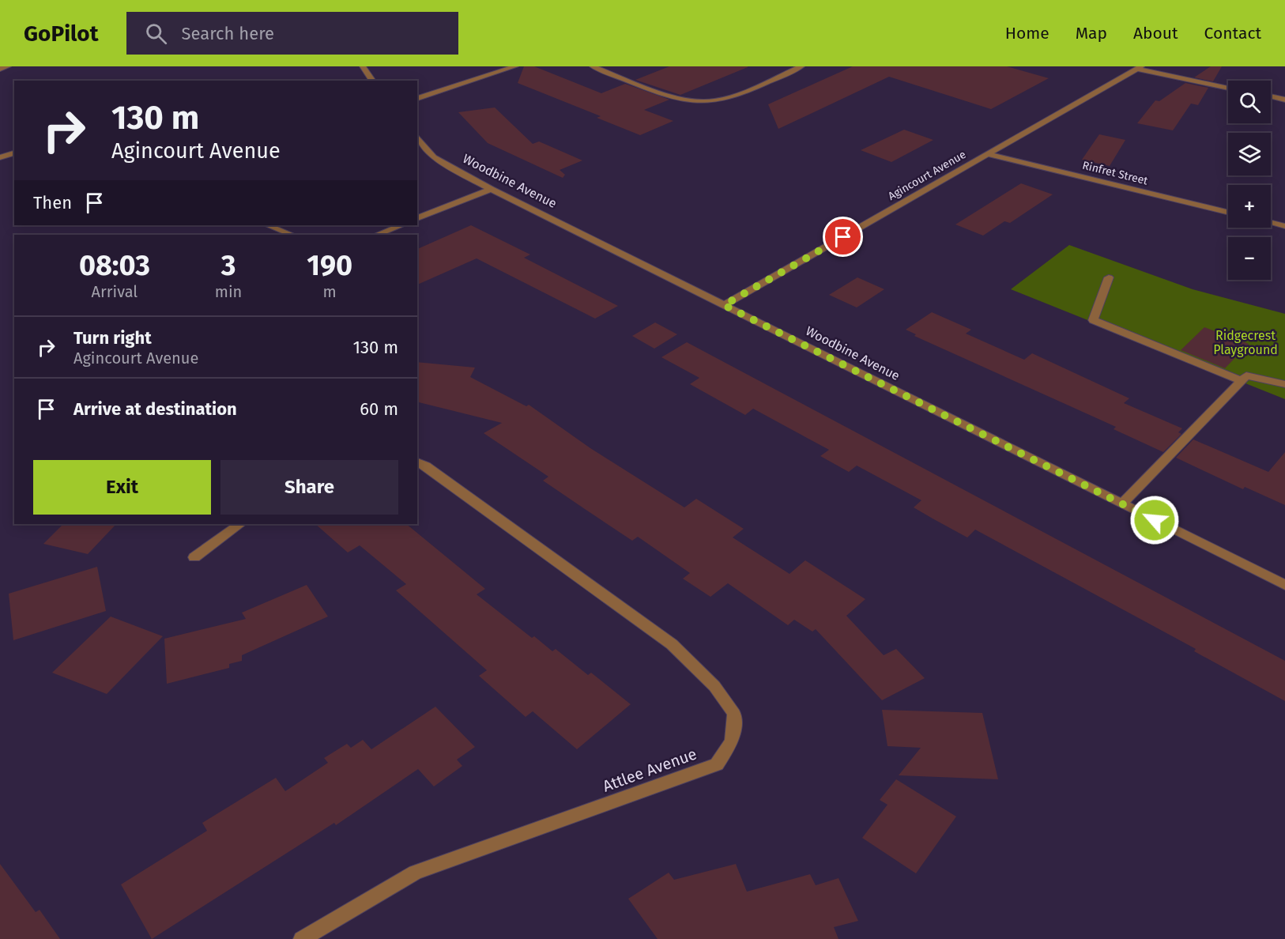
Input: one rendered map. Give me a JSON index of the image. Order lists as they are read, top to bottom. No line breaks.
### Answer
{"streets":{"street":["Rinfret Street","Agincourt Avenue","Woodbine Avenue","Attlee Avenue"]},"crossings":[["Rinfret Street","Agincourt Avenue"],["Agincourt Avenue","Woodbine Avenue"]],"parks":["Ridgecrest Playground"],"page":{"header":"GoPilot","search":"Search here","nav":["Home","Map","About","Contact"],"map_buttons":["+","−"],"turn":["130 m","Agincourt Avenue"],"then":"Then","eta":["08:03","Arrival","3","min","190","m"],"list":[{"name":"Turn right","note":"Agincourt Avenue","value":"130 m"},{"name":"Arrive at destination","value":"60 m"}],"buttons":["Exit","Share"]}}
